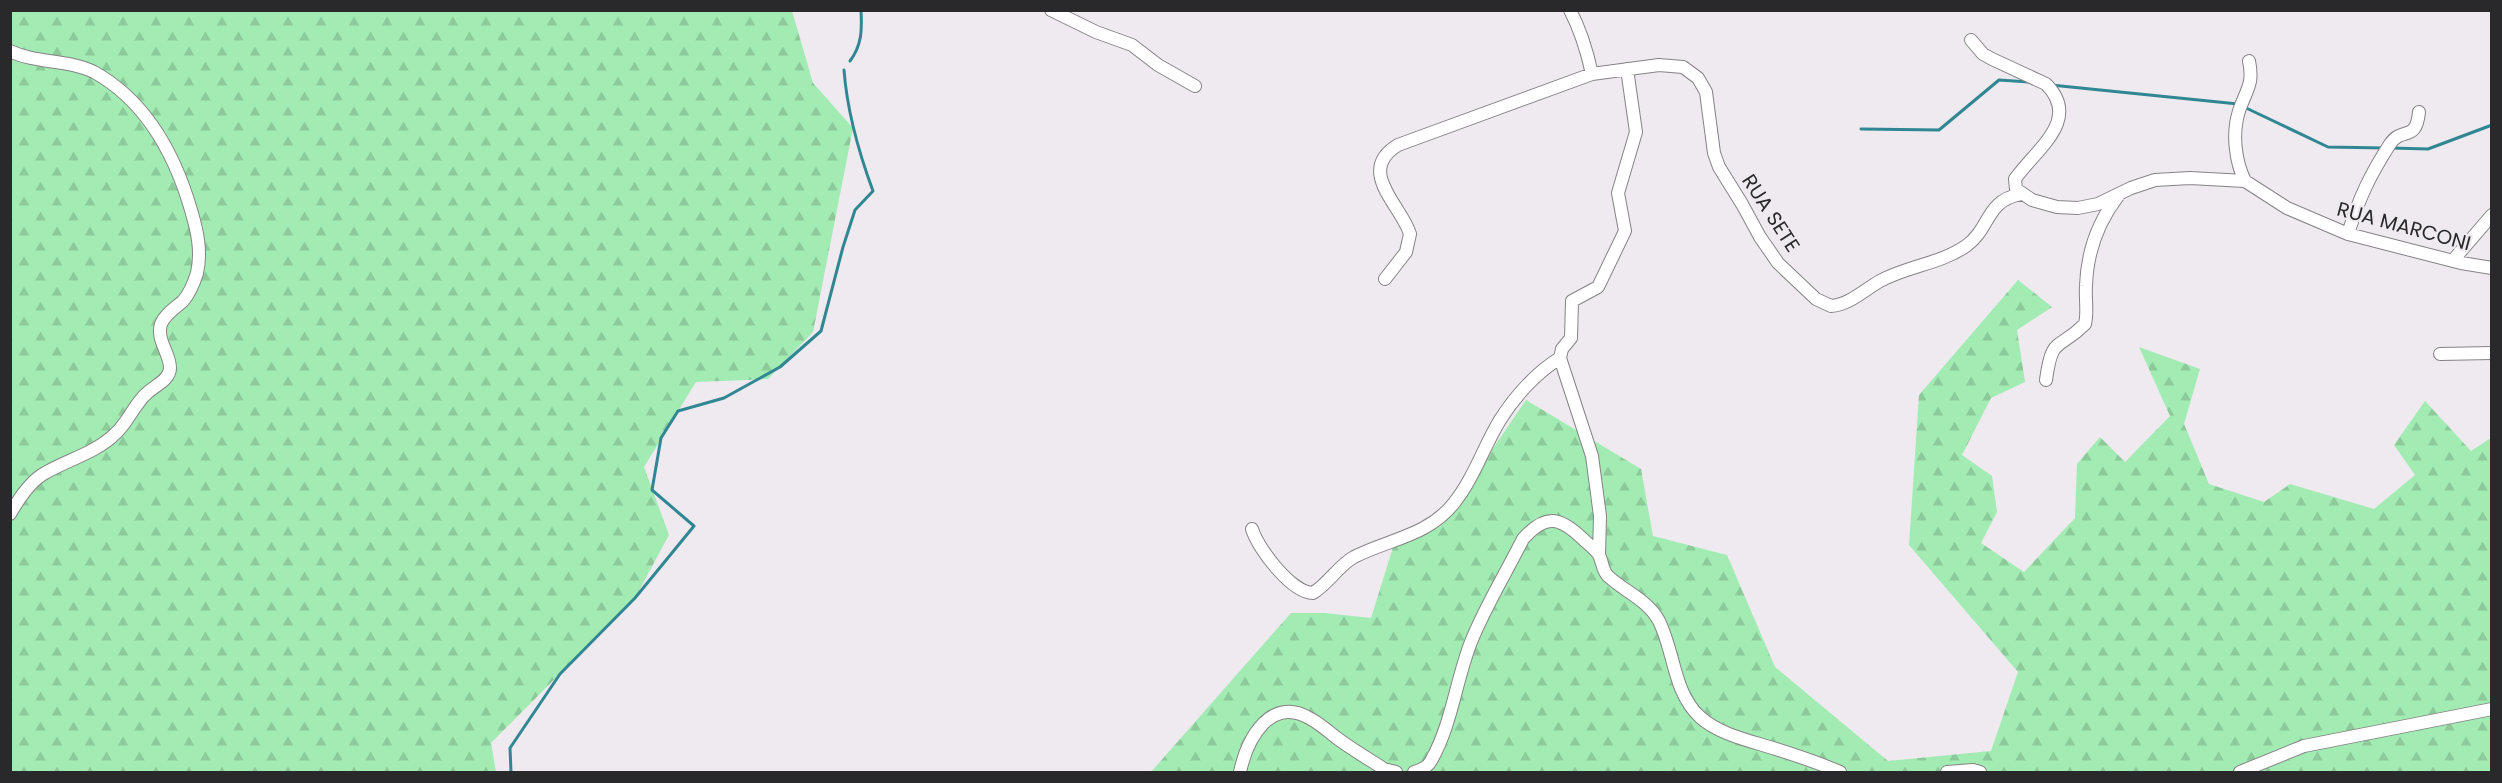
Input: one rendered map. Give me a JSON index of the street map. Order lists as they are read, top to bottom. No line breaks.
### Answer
{"streets":{"street":["RUA SETE","RUA MARCONI"]}}
